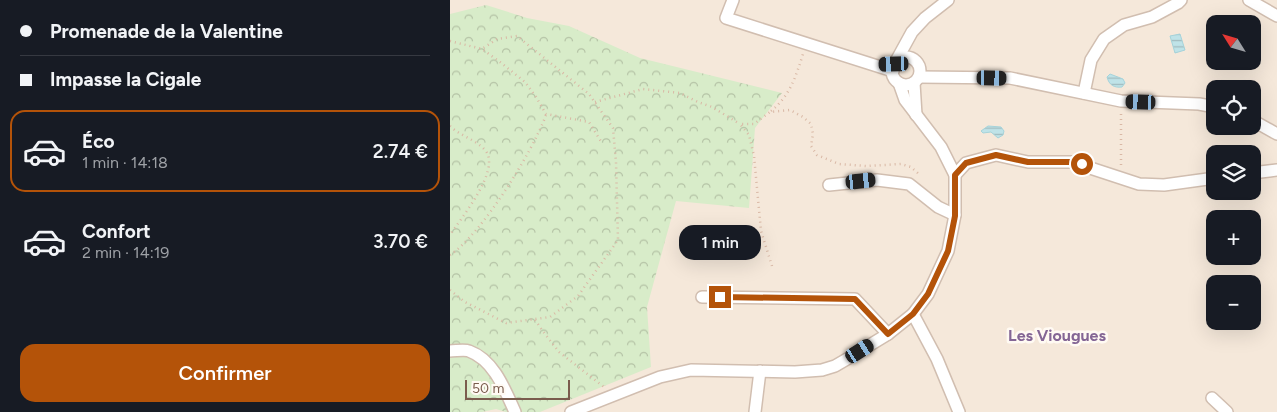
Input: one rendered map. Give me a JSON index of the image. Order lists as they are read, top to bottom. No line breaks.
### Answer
{"districts":["Les Viougues"],"scale_bar":"50 m","north":"top left","page":{"banner":["Promenade de la Valentine","Impasse la Cigale"],"map_buttons":["+","−"],"list":[{"name":"Éco","note":"1 min · 14:18","value":"2.74 €"},{"name":"Confort","note":"2 min · 14:19","value":"3.70 €"}],"bubble":"1 min","buttons":"Confirmer","scale":"50 m"}}
